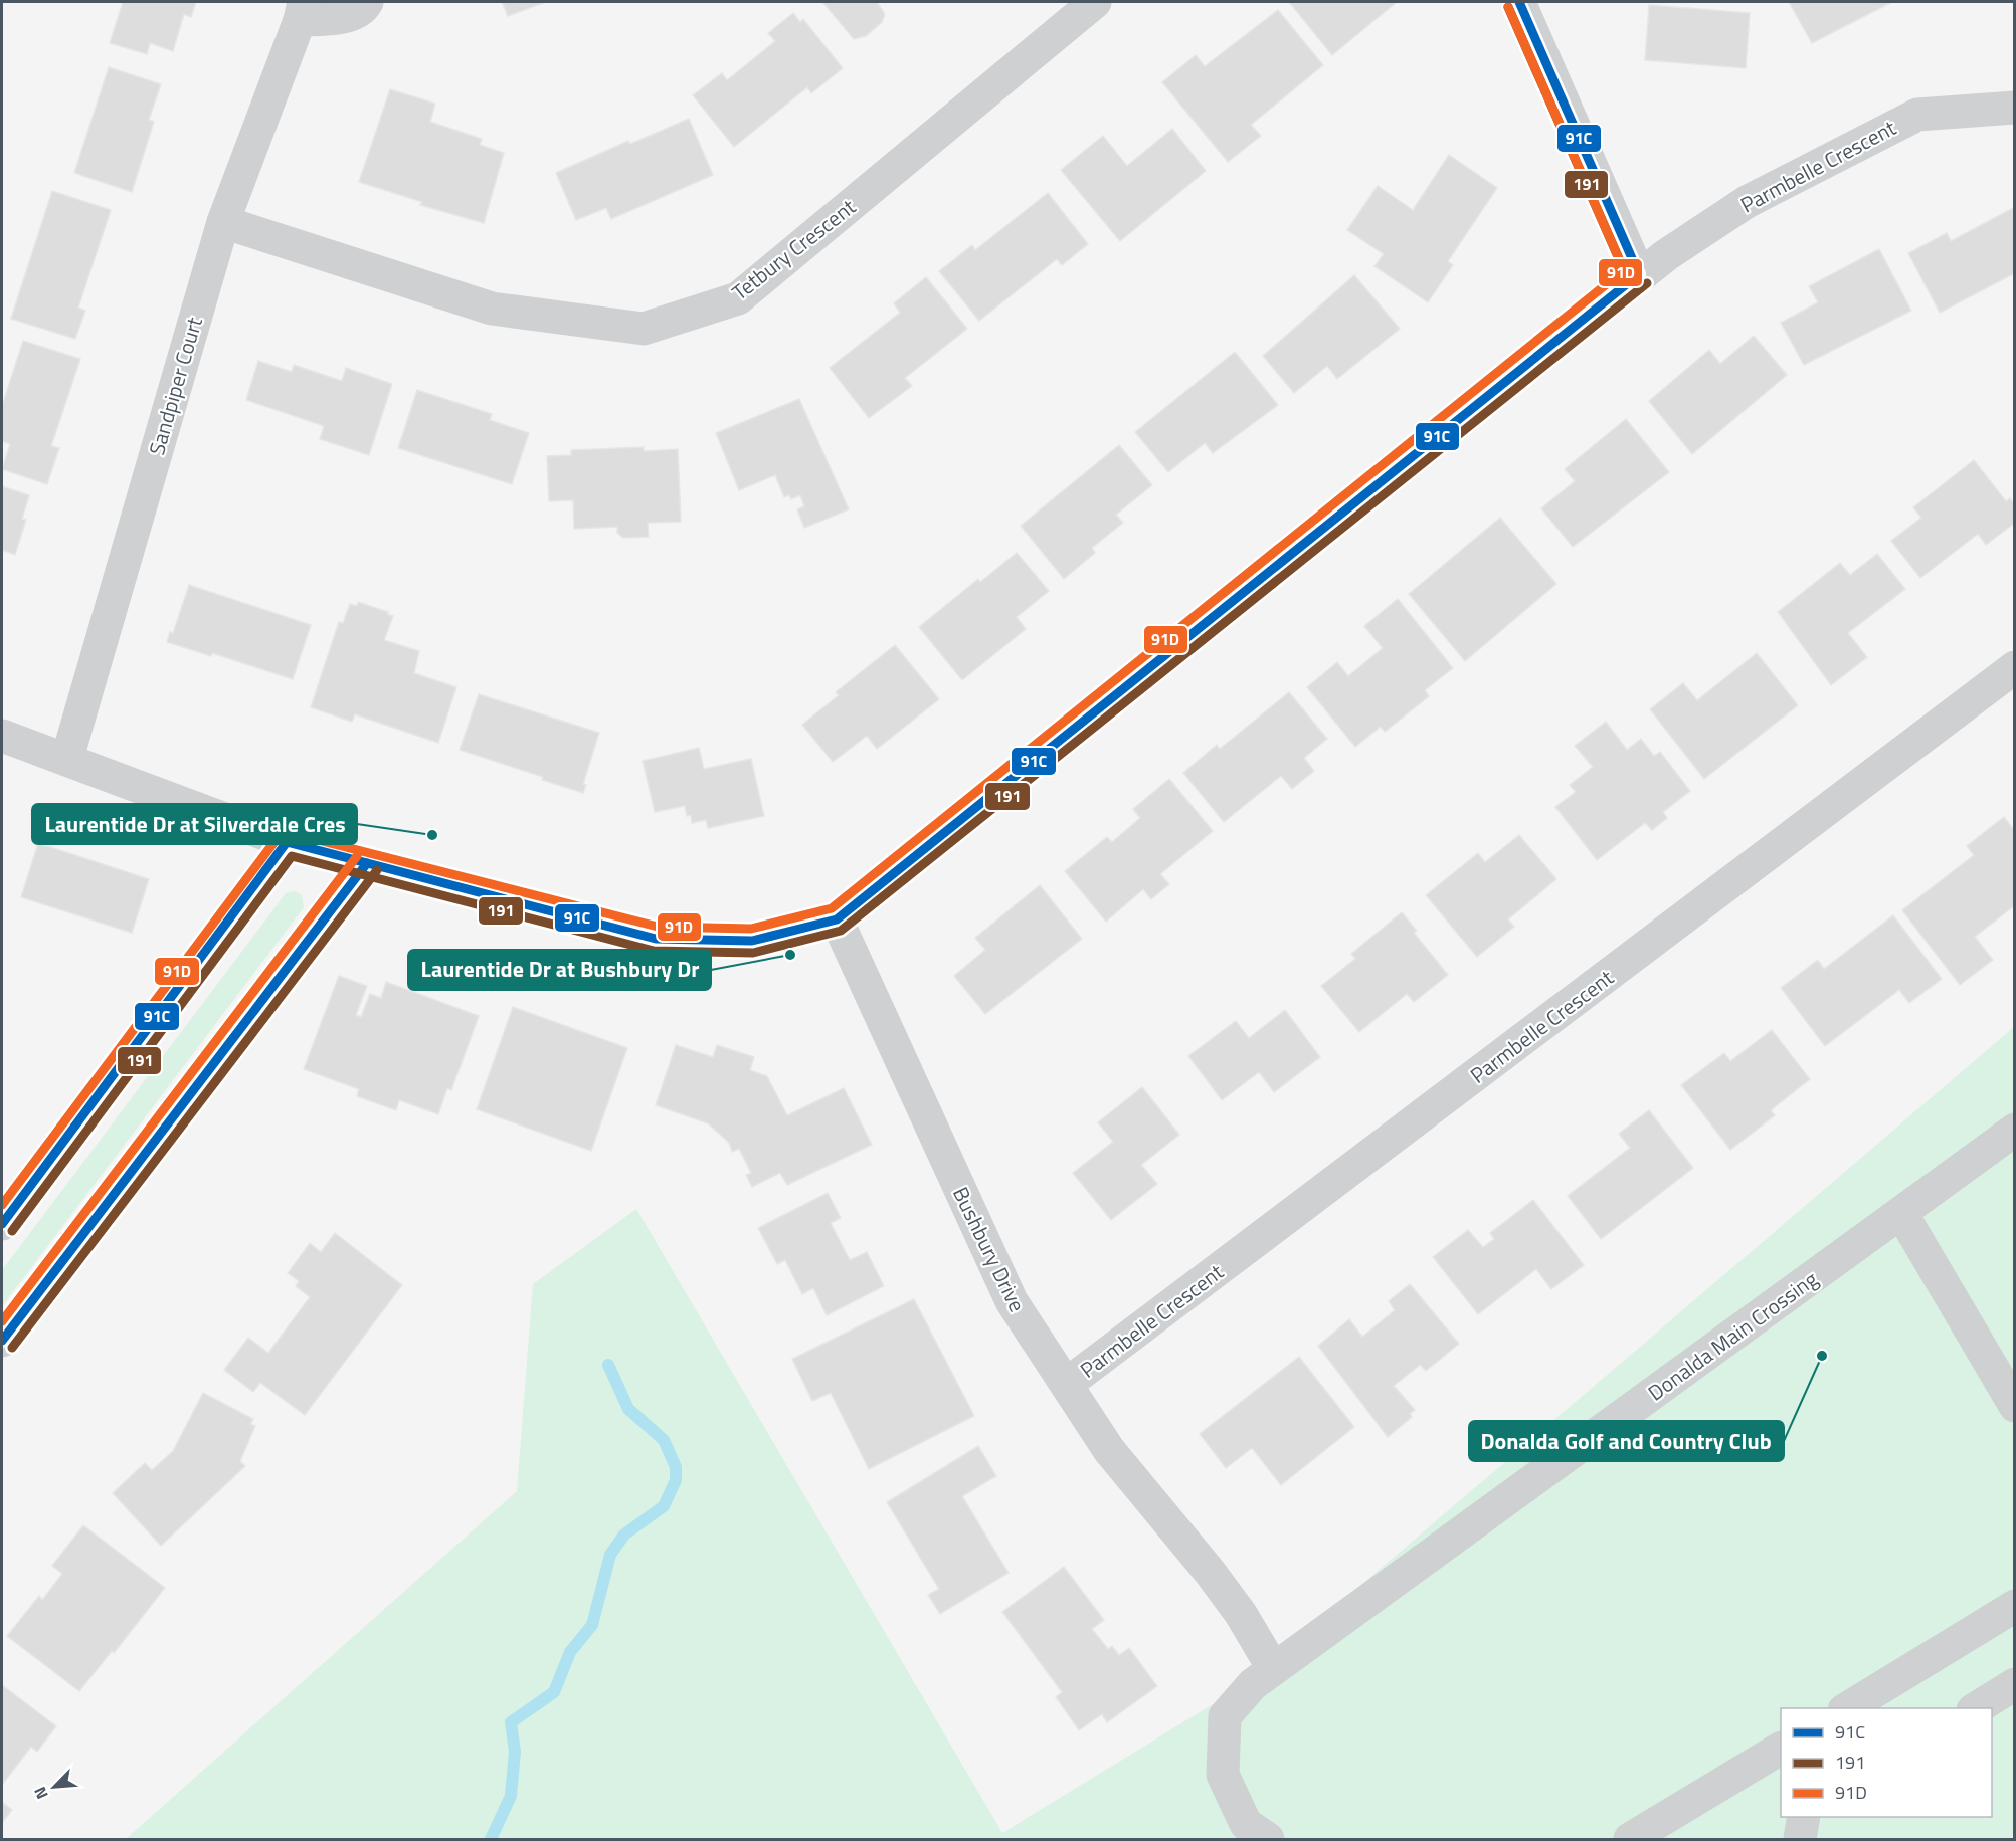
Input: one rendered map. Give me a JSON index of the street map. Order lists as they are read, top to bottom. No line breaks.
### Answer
{"streets":{"street":["Parmbelle Crescent","Tetbury Crescent","Sandpiper Court","Bushbury Drive","Donalda Main Crossing"]},"crossings":[["Parmbelle Crescent","Bushbury Drive"],["Tetbury Crescent","Sandpiper Court"],["Bushbury Drive","Donalda Main Crossing"]],"places":["Laurentide Dr at Silverdale Cres","Laurentide Dr at Bushbury Dr","Donalda Golf and Country Club"],"lines":["transit line 91C","transit line 191","transit line 91D"],"legend":["91C","191","91D"],"north":"bottom left"}
